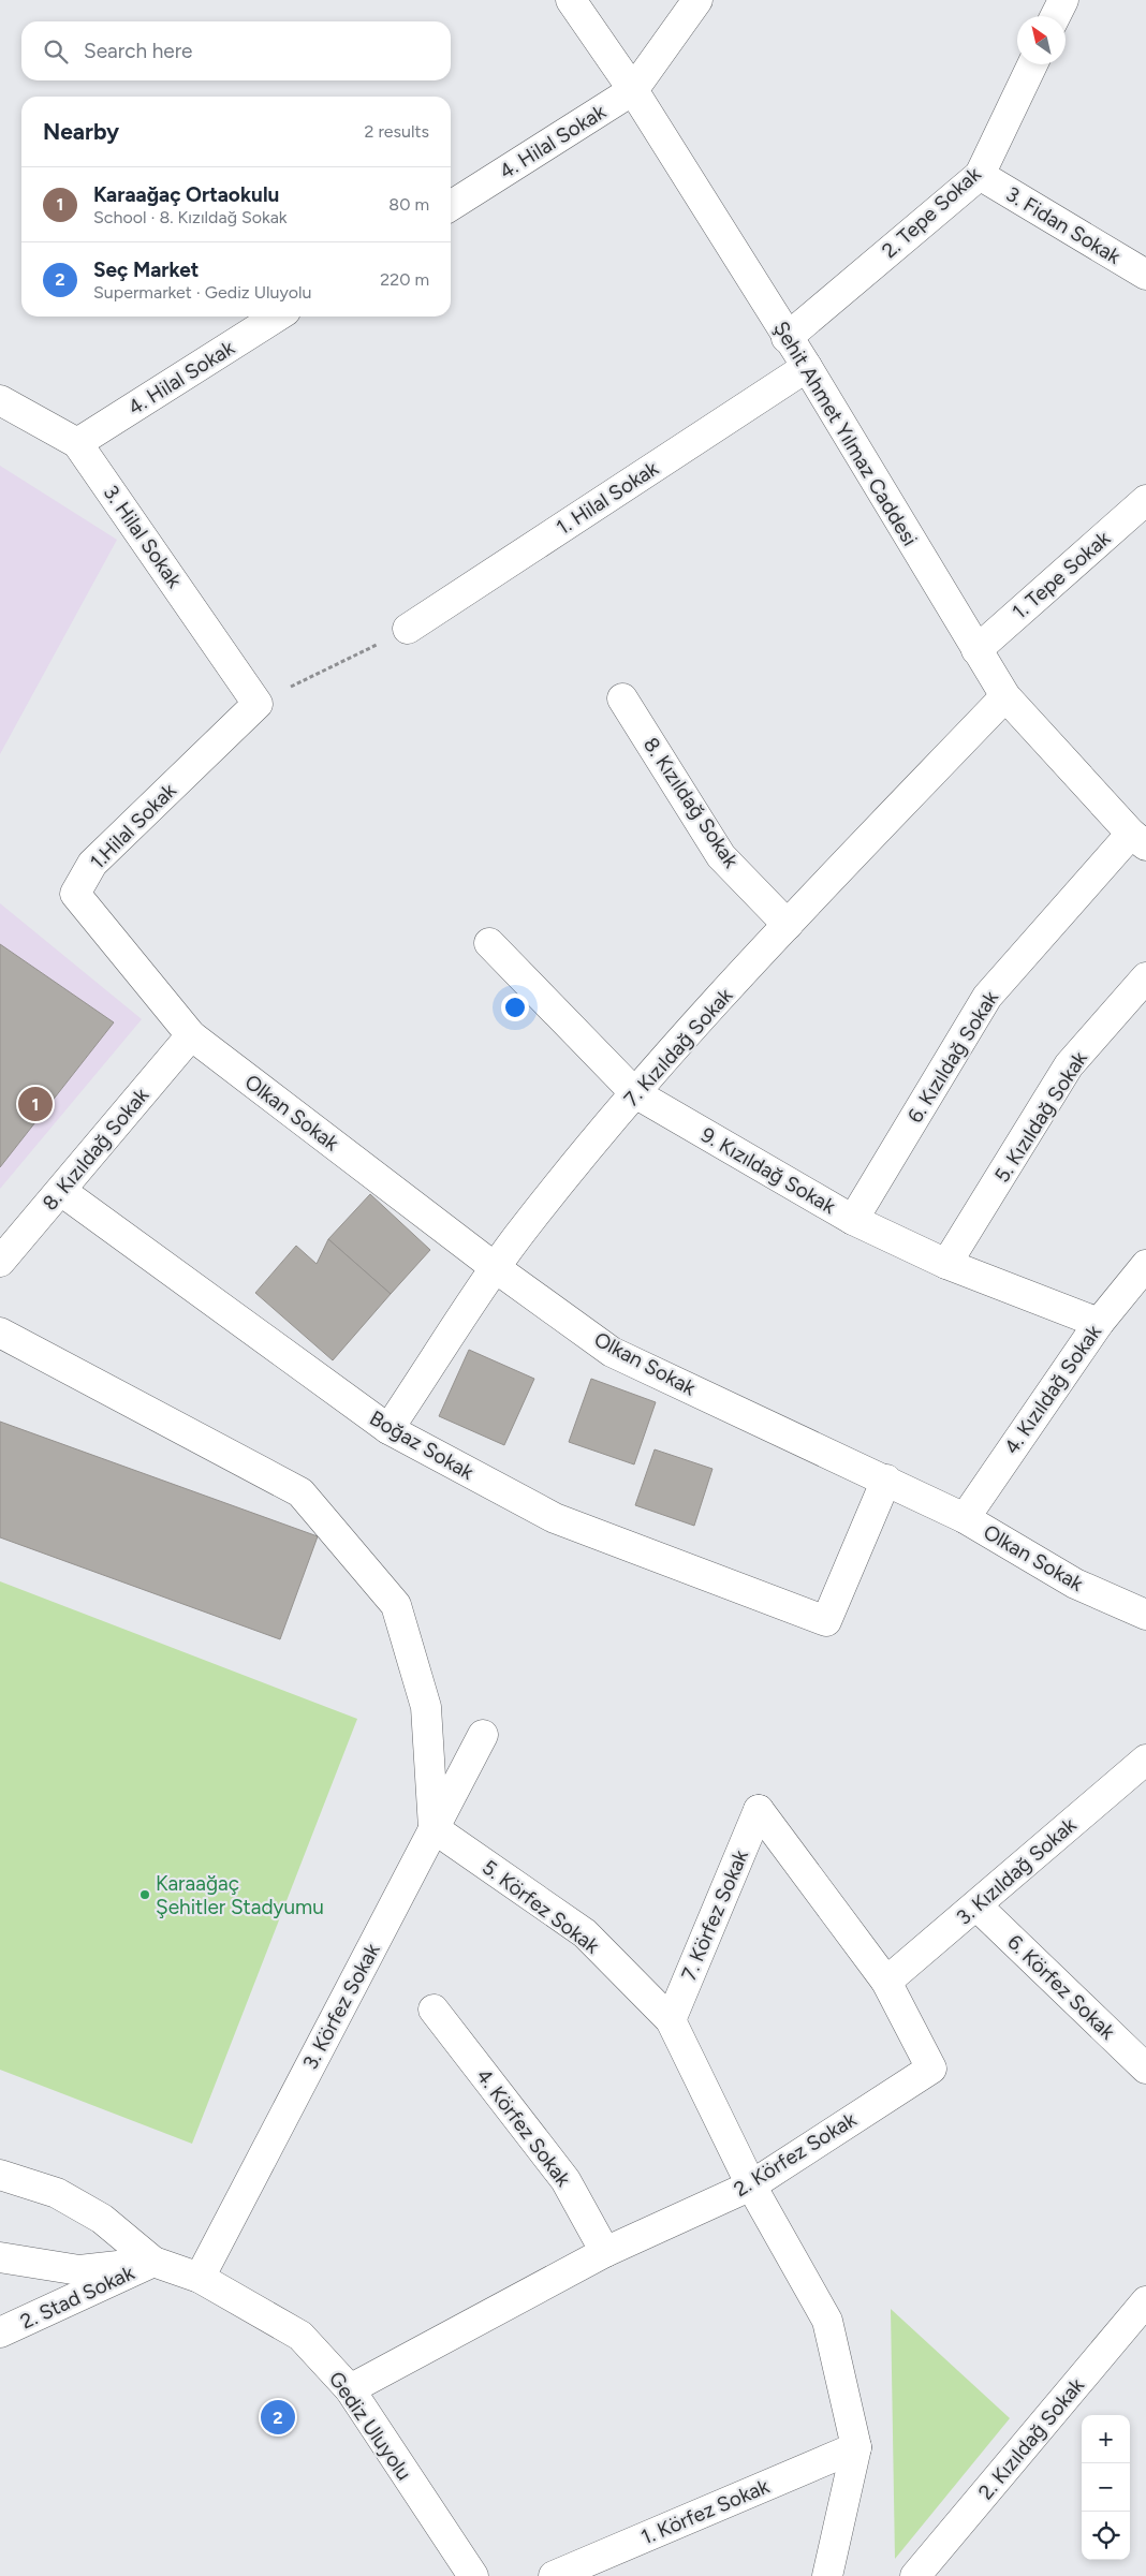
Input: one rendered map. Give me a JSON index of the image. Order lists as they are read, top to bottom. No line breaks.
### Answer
{"streets":{"street":["4. Hilal Sokak","2. Tepe Sokak","3. Fidan Sokak","Şehit Ahmet Yılmaz Caddesi","1. Hilal Sokak","3. Hilal Sokak","1. Tepe Sokak","8. Kızıldağ Sokak","1.Hilal Sokak","7. Kızıldağ Sokak","6. Kızıldağ Sokak","Olkan Sokak","5. Kızıldağ Sokak","9. Kızıldağ Sokak","4. Kızıldağ Sokak","Boğaz Sokak","3. Kızıldağ Sokak","5. Körfez Sokak","7. Körfez Sokak","6. Körfez Sokak","3. Körfez Sokak","4. Körfez Sokak","2. Körfez Sokak","2. Stad Sokak","Gediz Uluyolu","2. Kızıldağ Sokak","1. Körfez Sokak"]},"crossings":[["4. Hilal Sokak","Şehit Ahmet Yılmaz Caddesi"],["4. Hilal Sokak","3. Hilal Sokak"],["2. Tepe Sokak","3. Fidan Sokak"],["2. Tepe Sokak","Şehit Ahmet Yılmaz Caddesi"],["Şehit Ahmet Yılmaz Caddesi","1. Hilal Sokak"],["Şehit Ahmet Yılmaz Caddesi","1. Tepe Sokak"],["Şehit Ahmet Yılmaz Caddesi","7. Kızıldağ Sokak"],["Şehit Ahmet Yılmaz Caddesi","6. Kızıldağ Sokak"],["3. Hilal Sokak","1.Hilal Sokak"],["8. Kızıldağ Sokak","1.Hilal Sokak"],["8. Kızıldağ Sokak","7. Kızıldağ Sokak"],["8. Kızıldağ Sokak","Olkan Sokak"],["8. Kızıldağ Sokak","Boğaz Sokak"],["1.Hilal Sokak","Olkan Sokak"],["7. Kızıldağ Sokak","Olkan Sokak"],["7. Kızıldağ Sokak","9. Kızıldağ Sokak"],["7. Kızıldağ Sokak","Boğaz Sokak"],["6. Kızıldağ Sokak","9. Kızıldağ Sokak"],["Olkan Sokak","4. Kızıldağ Sokak"],["Olkan Sokak","Boğaz Sokak"],["5. Kızıldağ Sokak","9. Kızıldağ Sokak"],["9. Kızıldağ Sokak","4. Kızıldağ Sokak"],["3. Kızıldağ Sokak","6. Körfez Sokak"],["3. Kızıldağ Sokak","2. Körfez Sokak"],["5. Körfez Sokak","7. Körfez Sokak"],["5. Körfez Sokak","3. Körfez Sokak"],["5. Körfez Sokak","2. Körfez Sokak"],["5. Körfez Sokak","1. Körfez Sokak"],["7. Körfez Sokak","2. Körfez Sokak"],["3. Körfez Sokak","Gediz Uluyolu"],["4. Körfez Sokak","2. Körfez Sokak"],["2. Körfez Sokak","Gediz Uluyolu"],["2. Stad Sokak","Gediz Uluyolu"]],"places":["Karaağaç Şehitler Stadyumu"],"north":"top left","page":{"search":"Search here","heading":["Nearby","2 results"],"list":[{"mark":"1","name":"Karaağaç Ortaokulu","note":"School · 8. Kızıldağ Sokak","value":"80 m"},{"mark":"2","name":"Seç Market","note":"Supermarket · Gediz Uluyolu","value":"220 m"}],"pins":["1","2"],"map_buttons":["+","−"]}}
